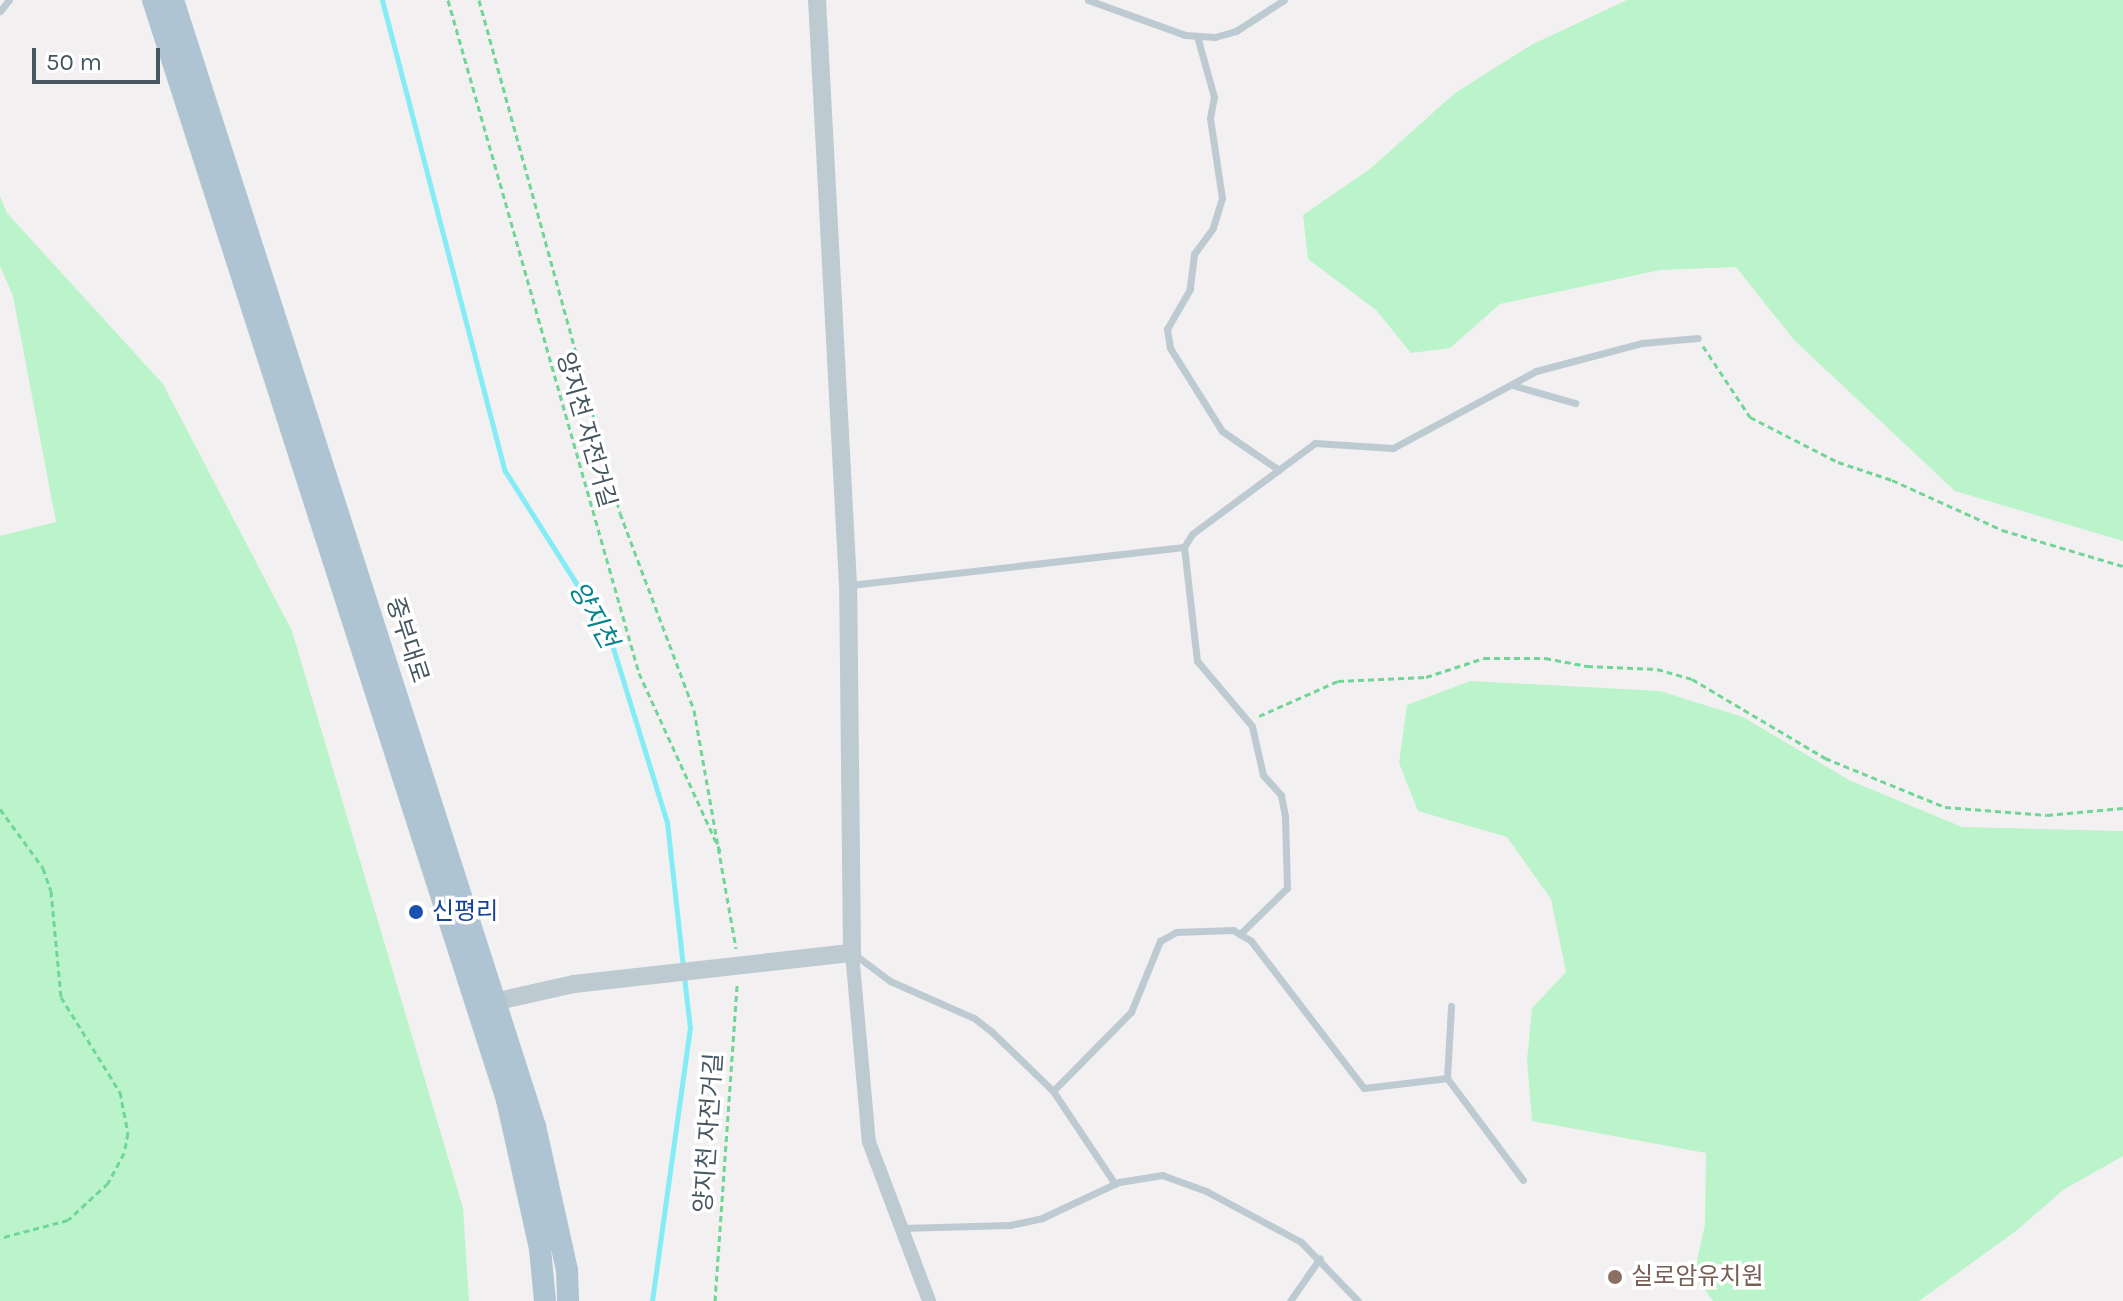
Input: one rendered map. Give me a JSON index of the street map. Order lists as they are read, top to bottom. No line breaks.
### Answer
{"streets":{"main road":["중부대로"],"path":["양지천 자전거길"]},"water":["양지천"],"places":["신평리","실로암유치원"],"scale_bar":"50 m"}
